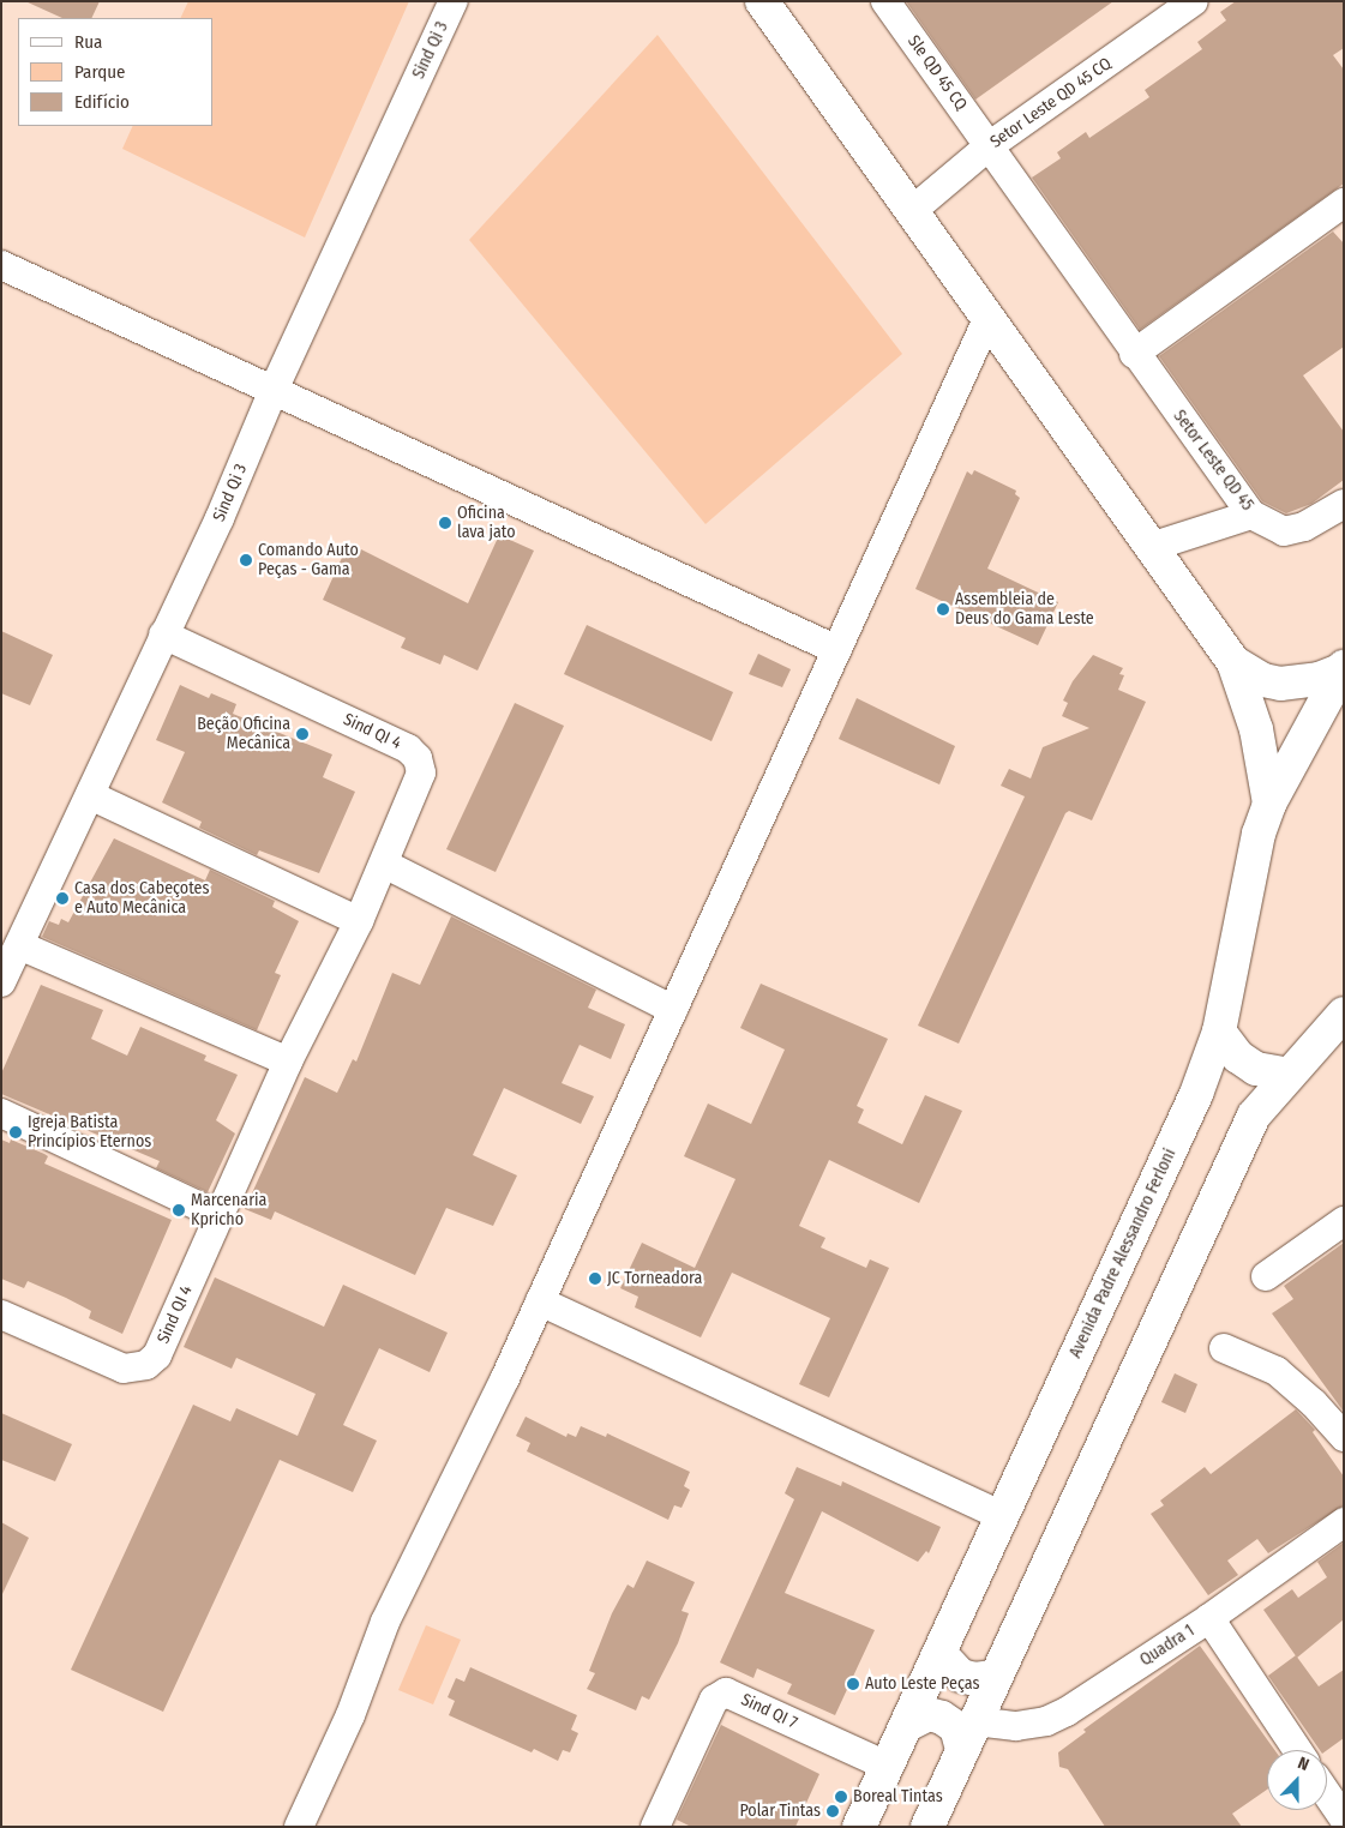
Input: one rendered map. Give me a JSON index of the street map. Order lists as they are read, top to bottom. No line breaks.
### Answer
{"streets":{"main road":["Avenida Padre Alessandro Ferloni"],"street":["Sind Qi 3","Sle QD 45 CQ","Setor Leste QD 45 CQ","Setor Leste QD 45","Sind QI 4","Quadra 1","Sind QI 7"]},"crossings":[["Sind Qi 3","Sind QI 4"],["Sle QD 45 CQ","Setor Leste QD 45 CQ"],["Sle QD 45 CQ","Setor Leste QD 45"],["Setor Leste QD 45 CQ","Setor Leste QD 45"],["Avenida Padre Alessandro Ferloni","Sind QI 7"]],"places":["Oficina lava jato","Comando Auto Peças - Gama","Assembleia de Deus do Gama Leste","Beção Oficina Mecânica","Casa dos Cabeçotes e Auto Mecânica","Igreja Batista Princípios Eternos","Marcenaria Kpricho","JC Torneadora","Auto Leste Peças","Boreal Tintas","Polar Tintas"],"legend":["Rua","Parque","Edifício"],"north":"top"}
